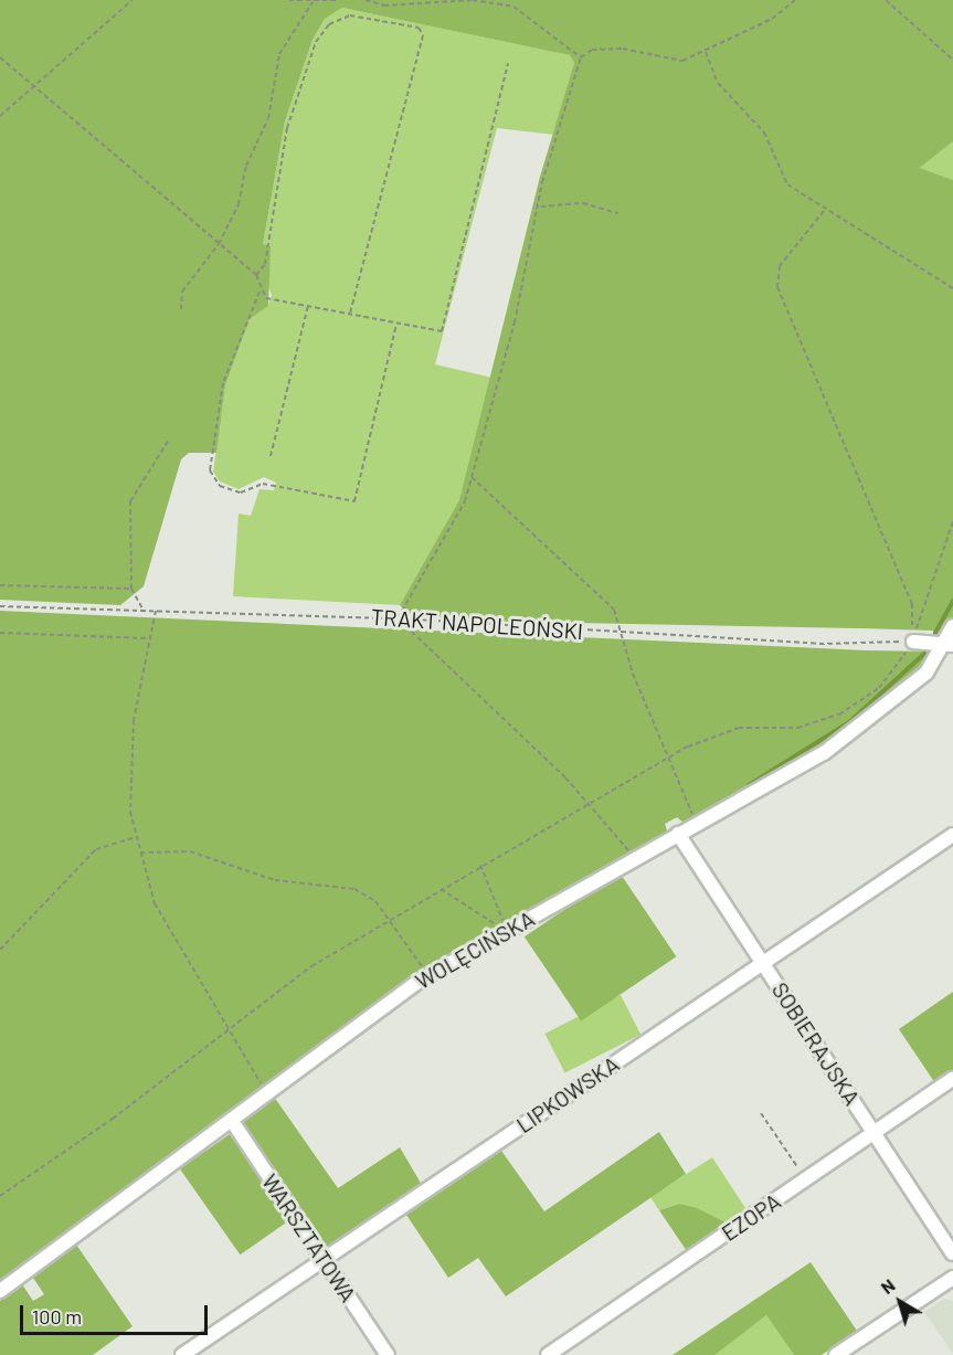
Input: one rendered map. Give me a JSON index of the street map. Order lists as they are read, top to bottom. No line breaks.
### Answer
{"streets":{"street":["WOLĘCIŃSKA","SOBIERAJSKA","LIPKOWSKA","EZOPA","WARSZTATOWA"],"path":["TRAKT NAPOLEOŃSKI"]},"crossings":[["WOLĘCIŃSKA","SOBIERAJSKA"],["WOLĘCIŃSKA","WARSZTATOWA"],["SOBIERAJSKA","LIPKOWSKA"],["SOBIERAJSKA","EZOPA"],["LIPKOWSKA","WARSZTATOWA"]],"scale_bar":"100 m","north":"top left"}
